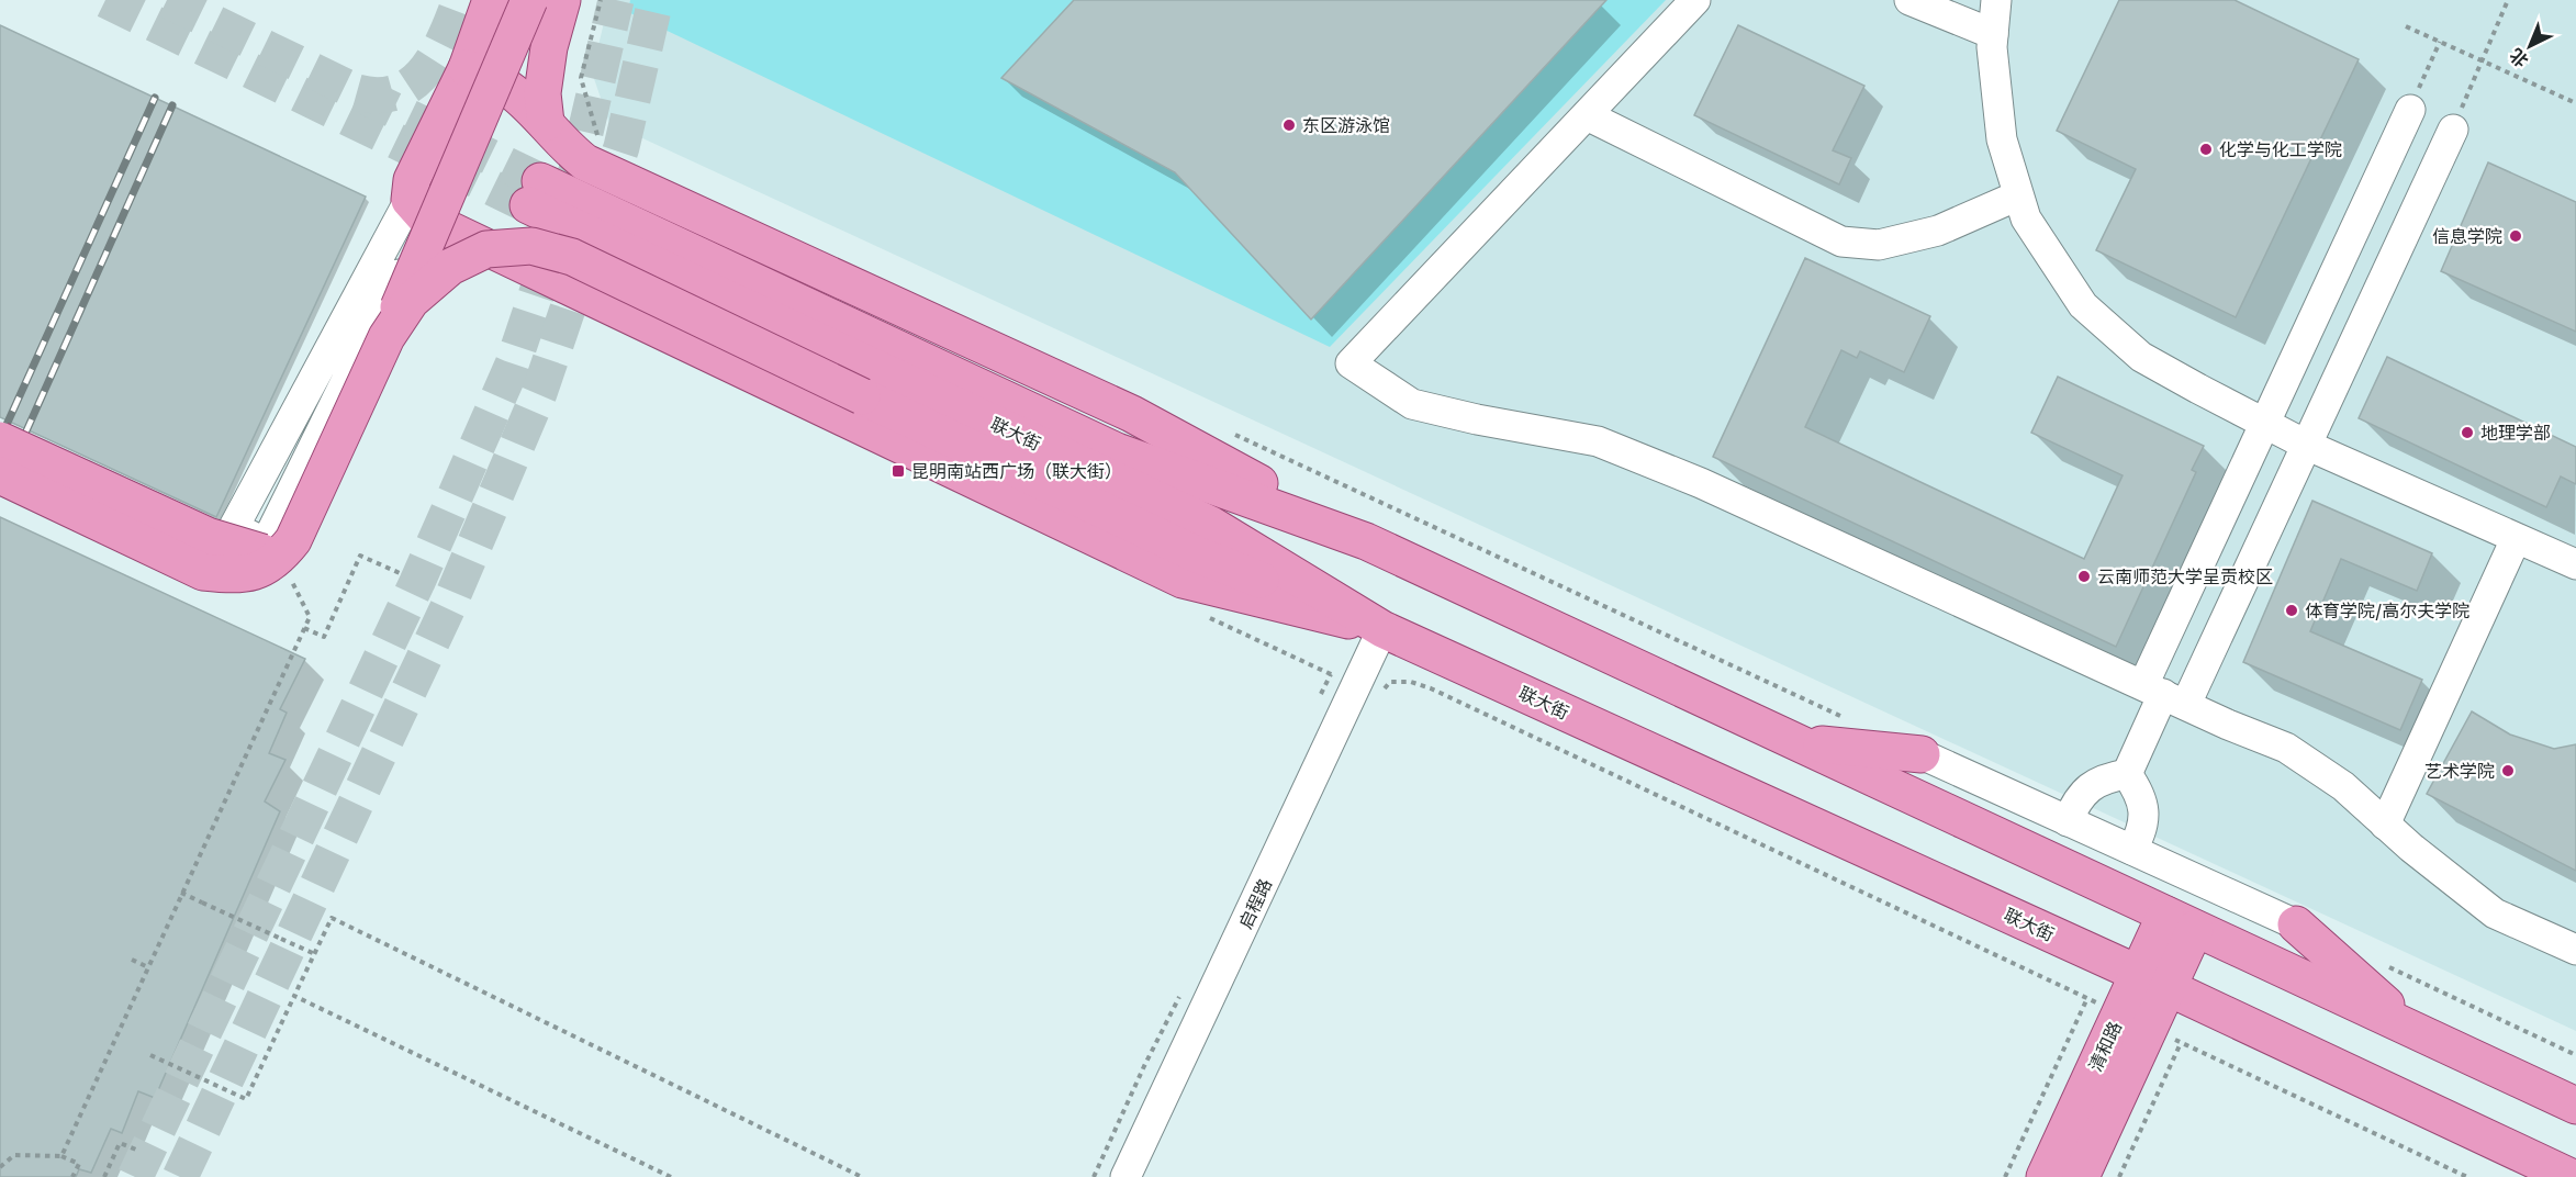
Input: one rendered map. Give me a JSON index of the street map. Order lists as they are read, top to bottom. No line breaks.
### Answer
{"streets":{"main road":["联大街","清和路"],"street":["启程路"]},"crossings":[["联大街","启程路"],["联大街","清和路"]],"places":{"other":["东区游泳馆","化学与化工学院","信息学院","地理学部","云南师范大学呈贡校区","体育学院/高尔夫学院","艺术学院"],"transit":["昆明南站西广场（联大街）"]},"north":"bottom left"}
